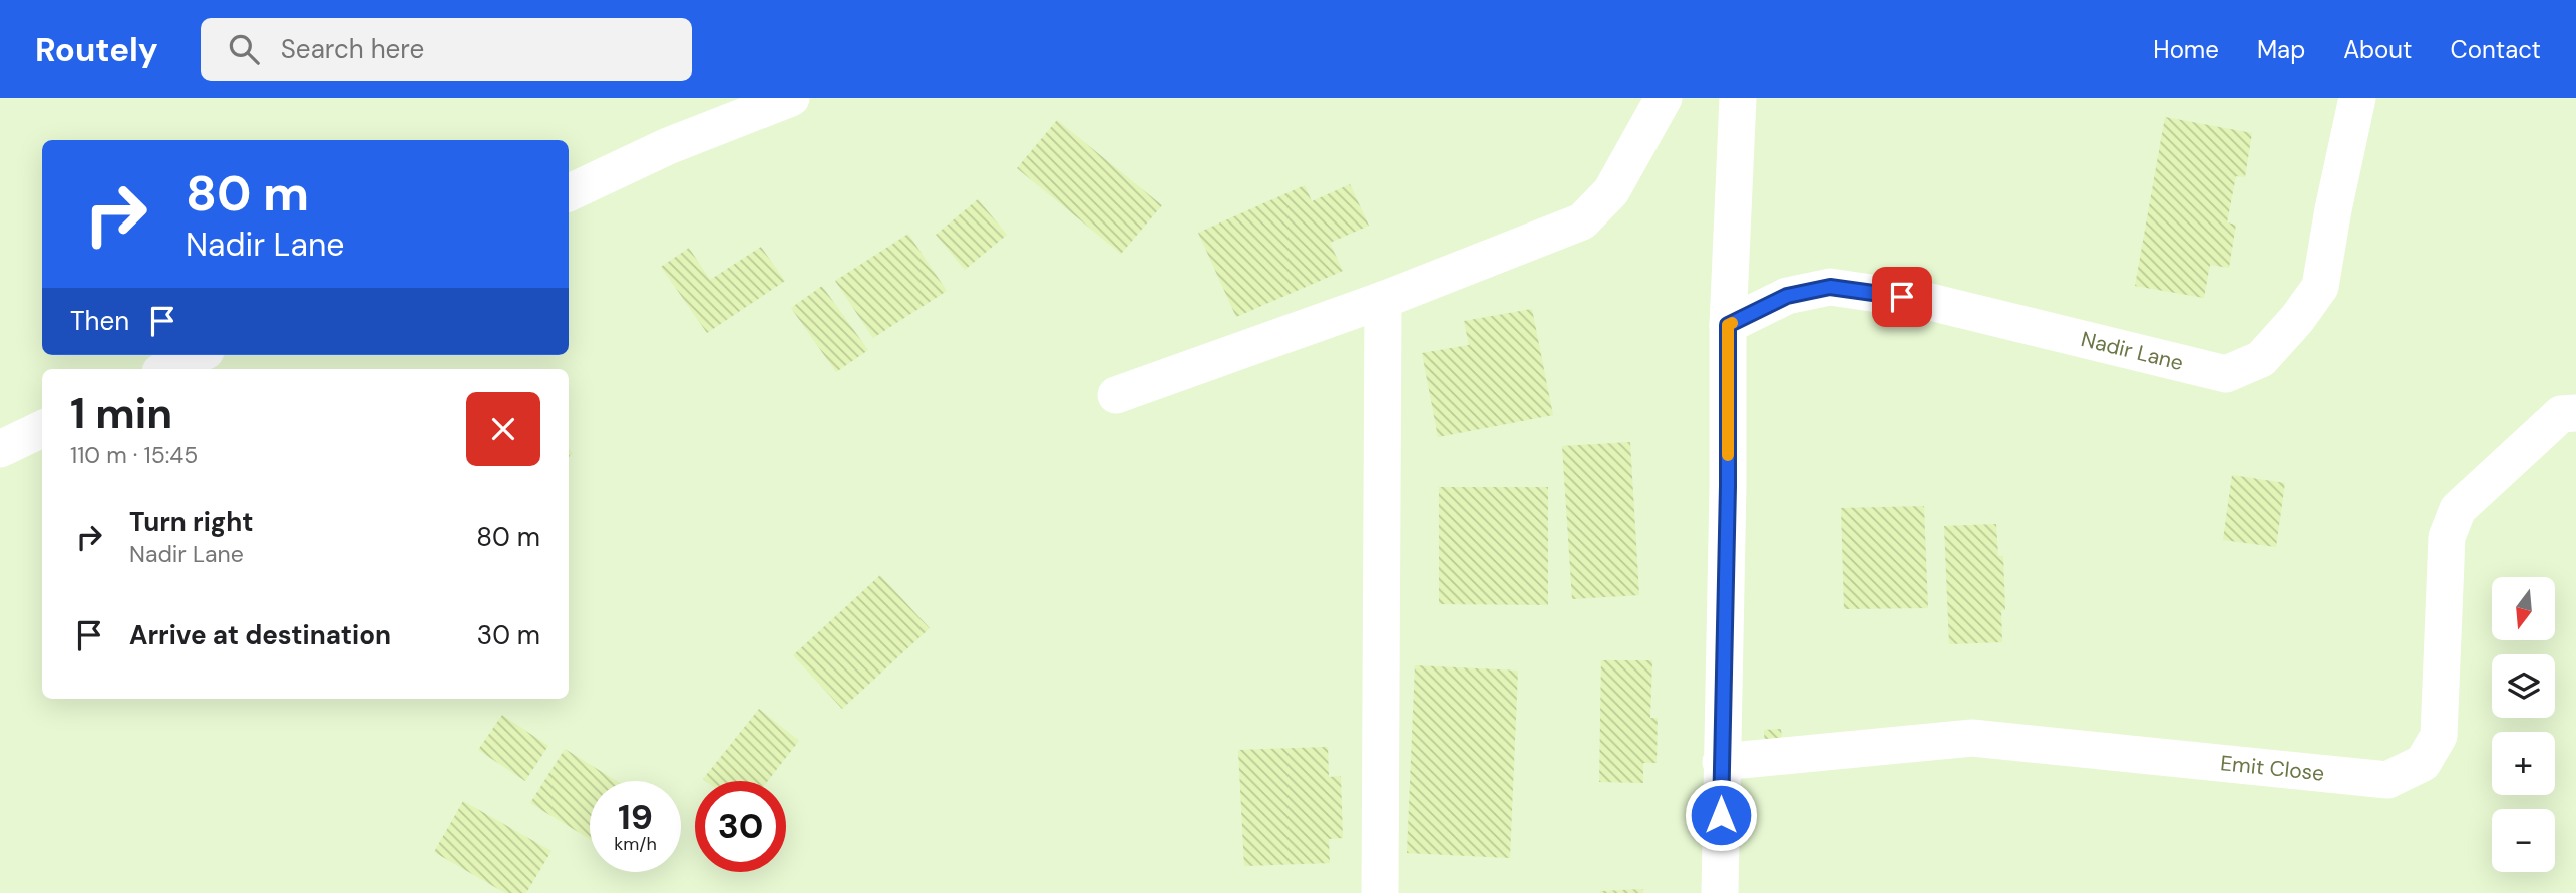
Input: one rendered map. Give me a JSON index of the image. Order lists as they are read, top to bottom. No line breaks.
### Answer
{"streets":{"street":["Nadir Lane","Emit Close"]},"north":"bottom","page":{"header":"Routely","search":"Search here","nav":["Home","Map","About","Contact"],"turn":["80 m","Nadir Lane"],"then":"Then","heading":["1 min","110 m · 15:45"],"list":[{"name":"Turn right","note":"Nadir Lane","value":"80 m"},{"name":"Arrive at destination","value":"30 m"}],"map_buttons":["+","−"],"speed":"19 km/h","limit":"30"}}
